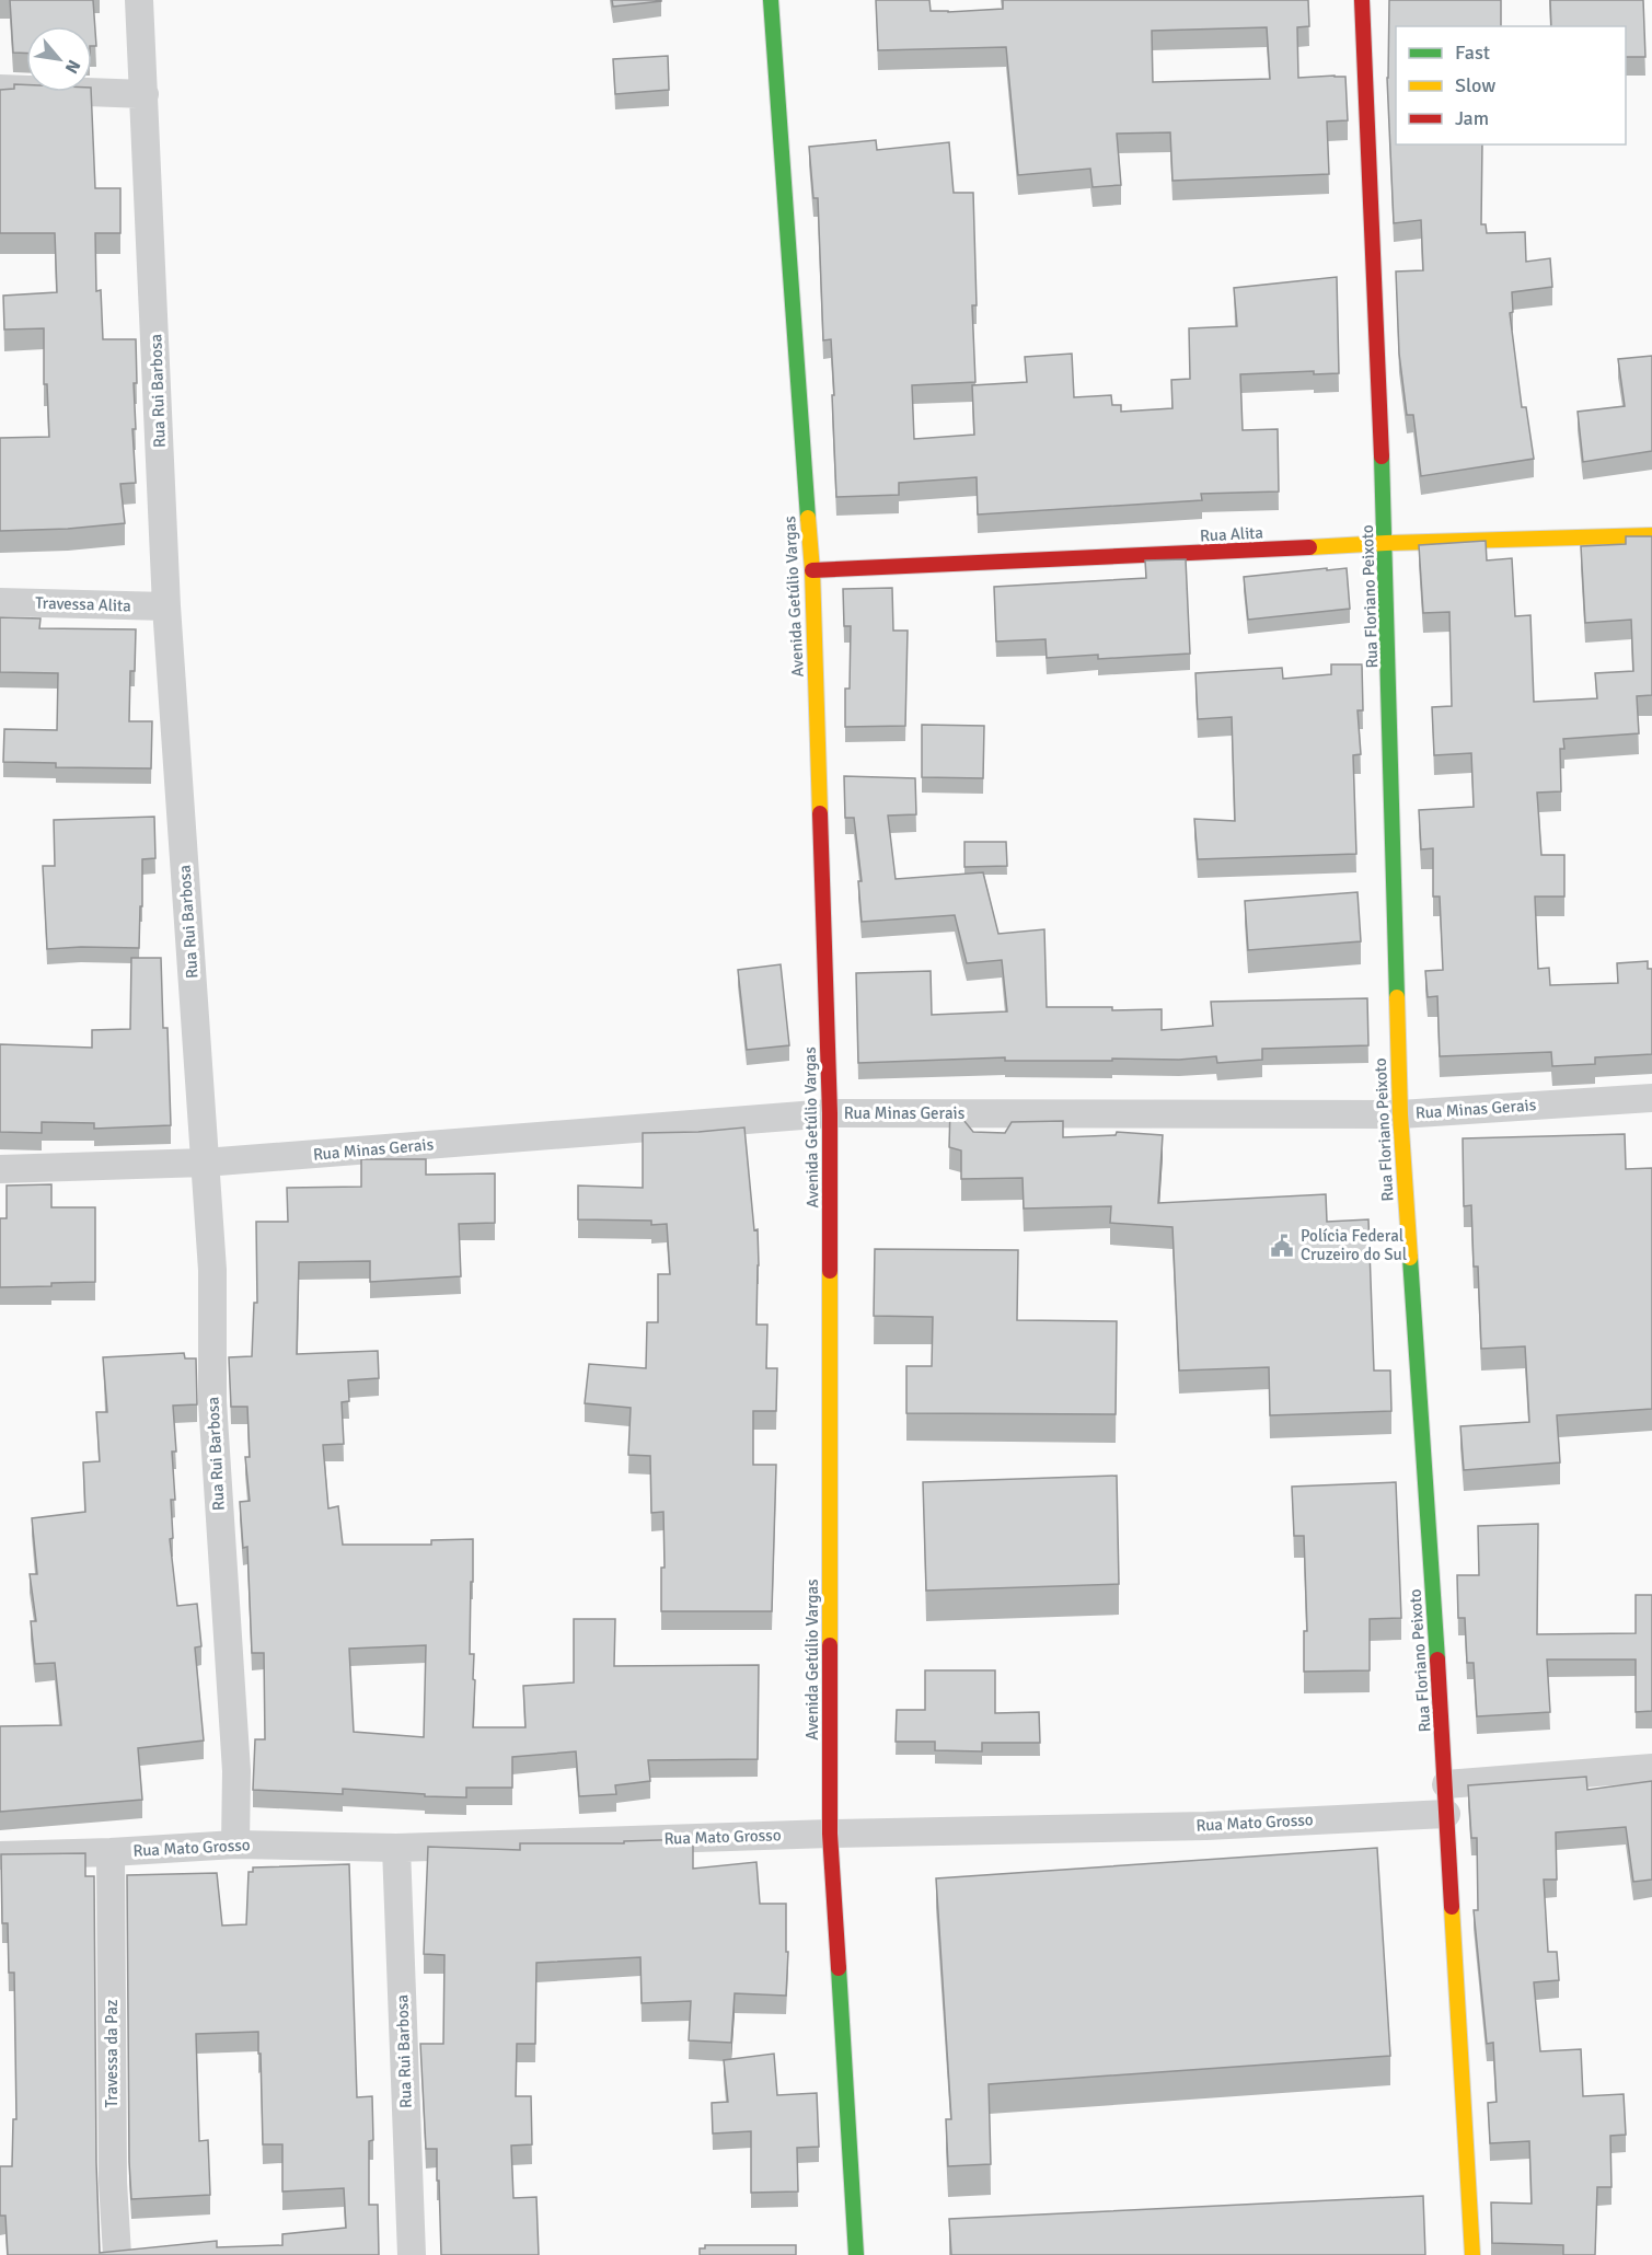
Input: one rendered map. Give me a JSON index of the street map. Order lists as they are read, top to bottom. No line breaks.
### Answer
{"streets":{"street":["Rua Rui Barbosa","Rua Alita","Avenida Getúlio Vargas","Rua Floriano Peixoto","Travessa Alita","Rua Minas Gerais","Rua Mato Grosso","Travessa da Paz"]},"crossings":[["Rua Rui Barbosa","Travessa Alita"],["Rua Rui Barbosa","Rua Minas Gerais"],["Rua Rui Barbosa","Rua Mato Grosso"],["Rua Alita","Avenida Getúlio Vargas"],["Rua Alita","Rua Floriano Peixoto"],["Avenida Getúlio Vargas","Rua Minas Gerais"],["Avenida Getúlio Vargas","Rua Mato Grosso"],["Rua Floriano Peixoto","Rua Minas Gerais"],["Rua Floriano Peixoto","Rua Mato Grosso"],["Rua Mato Grosso","Travessa da Paz"]],"places":{"public building":["Polícia Federal Cruzeiro do Sul"]},"legend":["Fast","Slow","Jam"],"north":"bottom right"}
